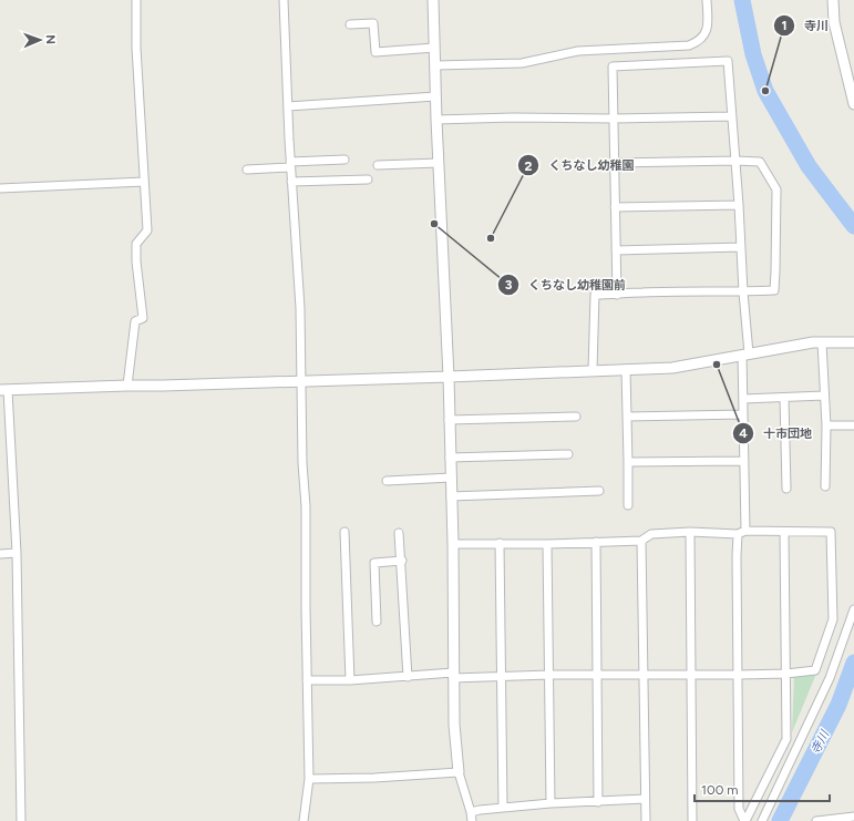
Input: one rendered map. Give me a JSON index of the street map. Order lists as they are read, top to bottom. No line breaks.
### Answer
{"water":["寺川"],"places":["寺川","くちなし幼稚園前","くちなし幼稚園","十市団地"],"scale_bar":"100 m","north":"right"}
